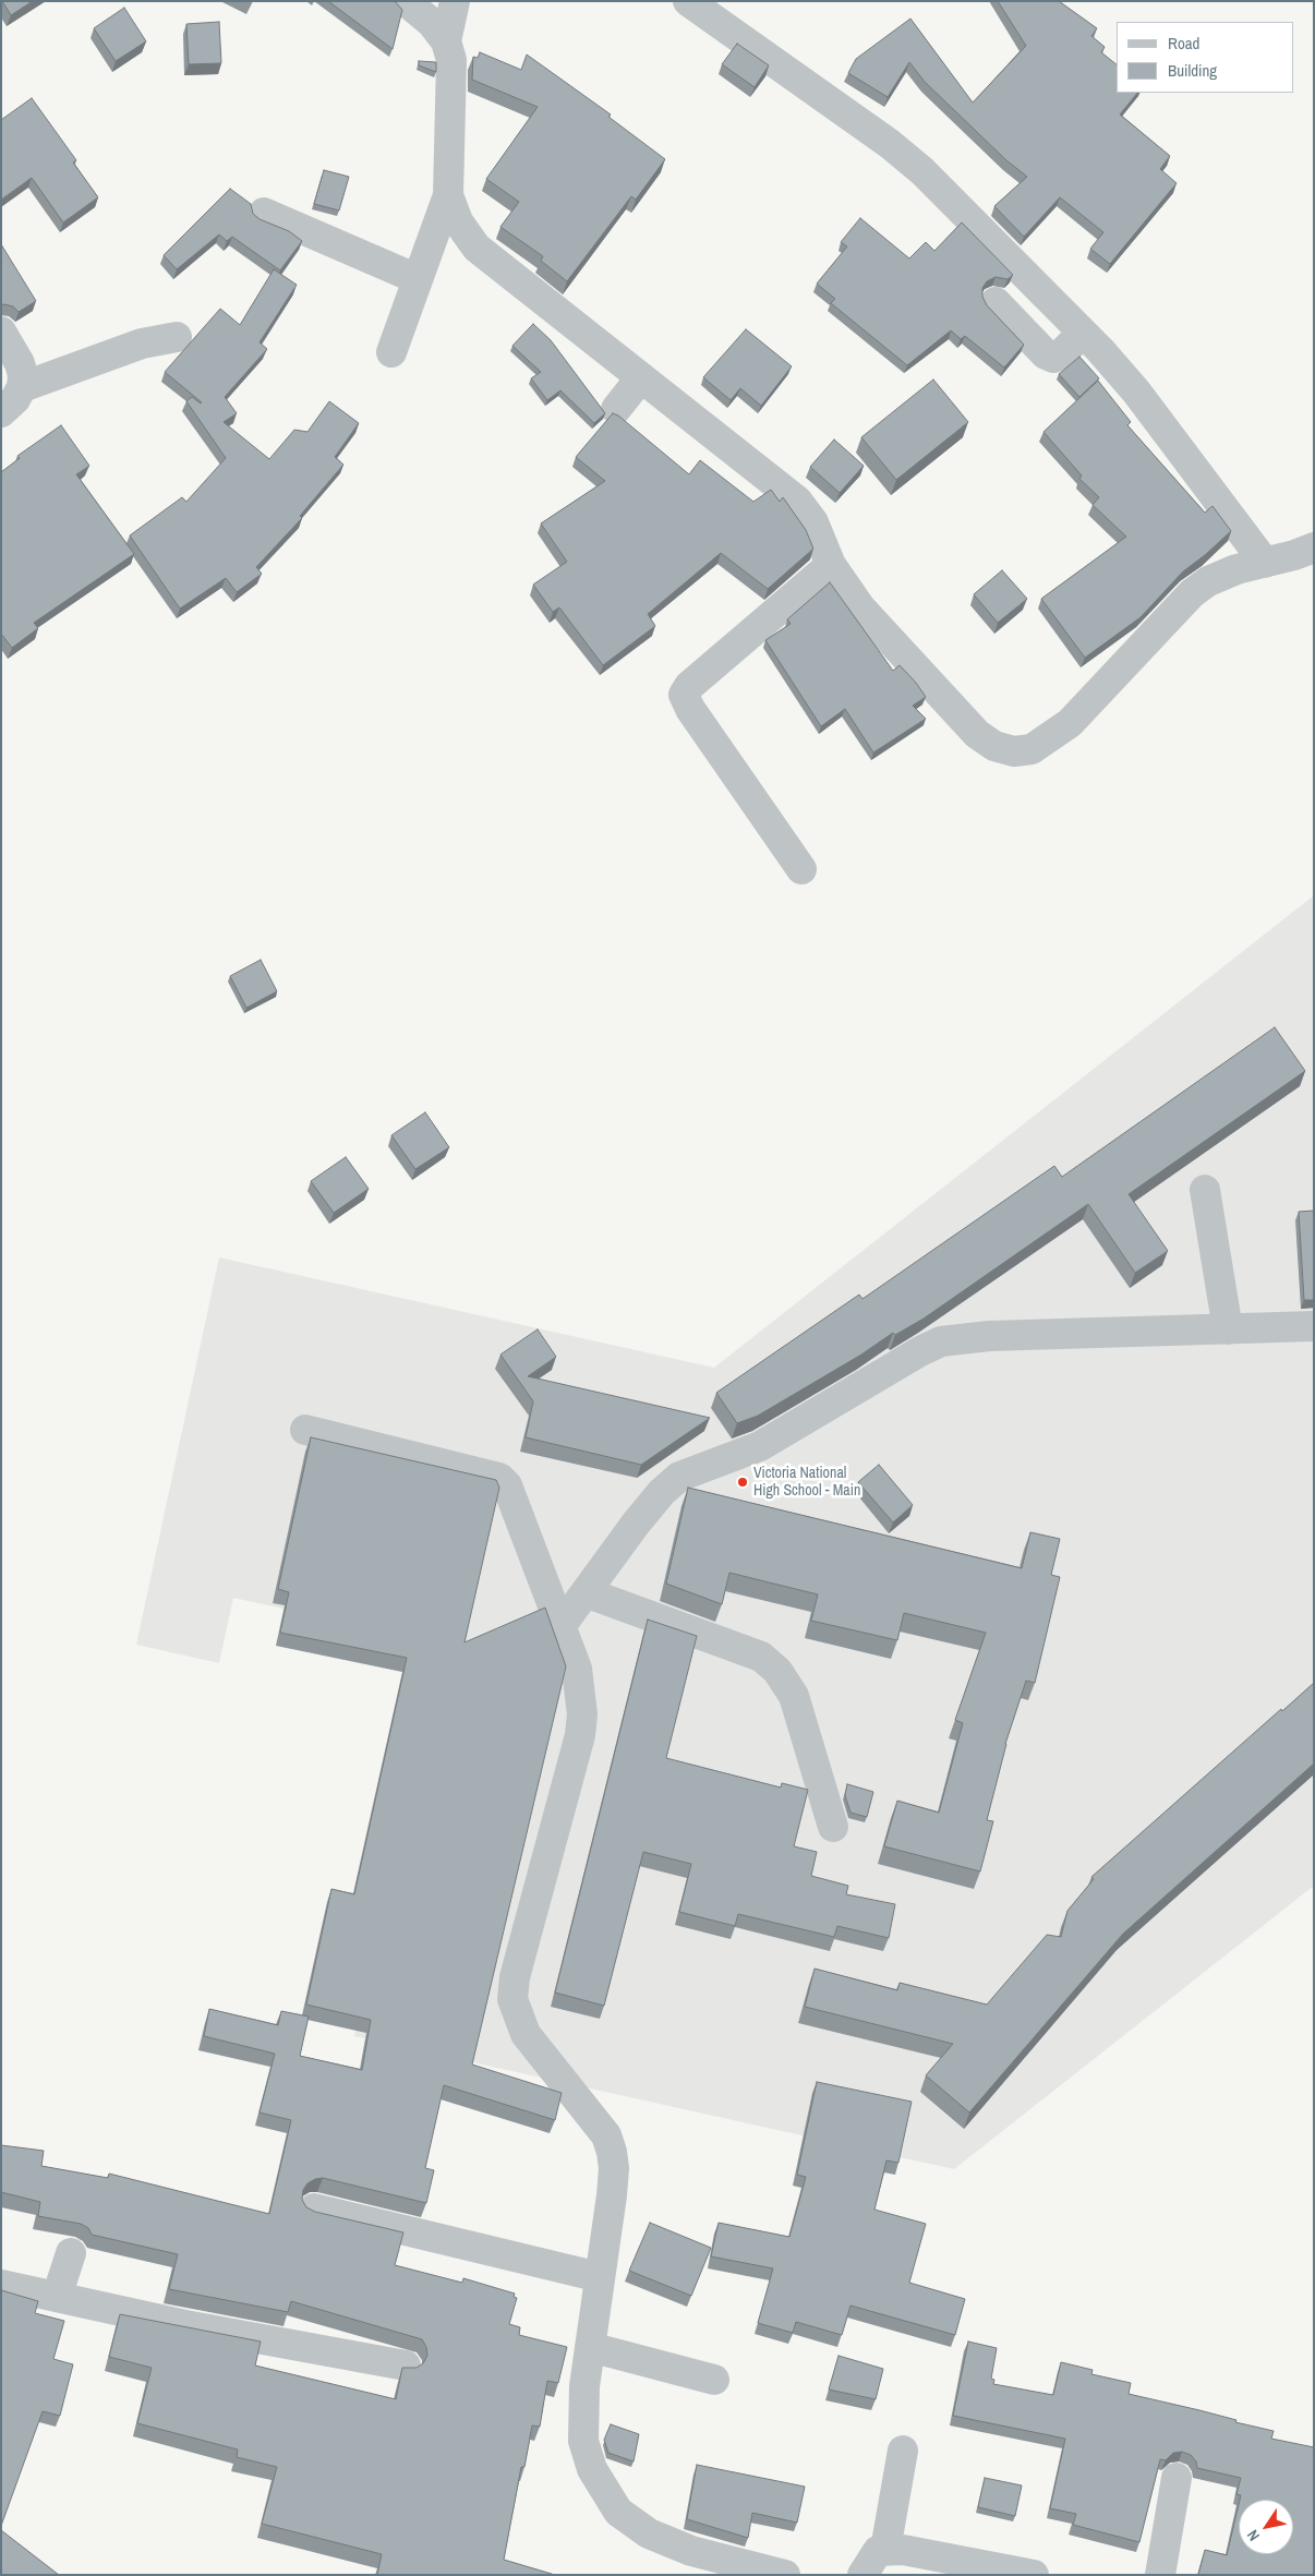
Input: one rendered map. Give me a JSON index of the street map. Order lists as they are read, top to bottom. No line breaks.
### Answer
{"places":["Victoria National High School - Main"],"legend":["Road","Building"],"north":"bottom left"}
